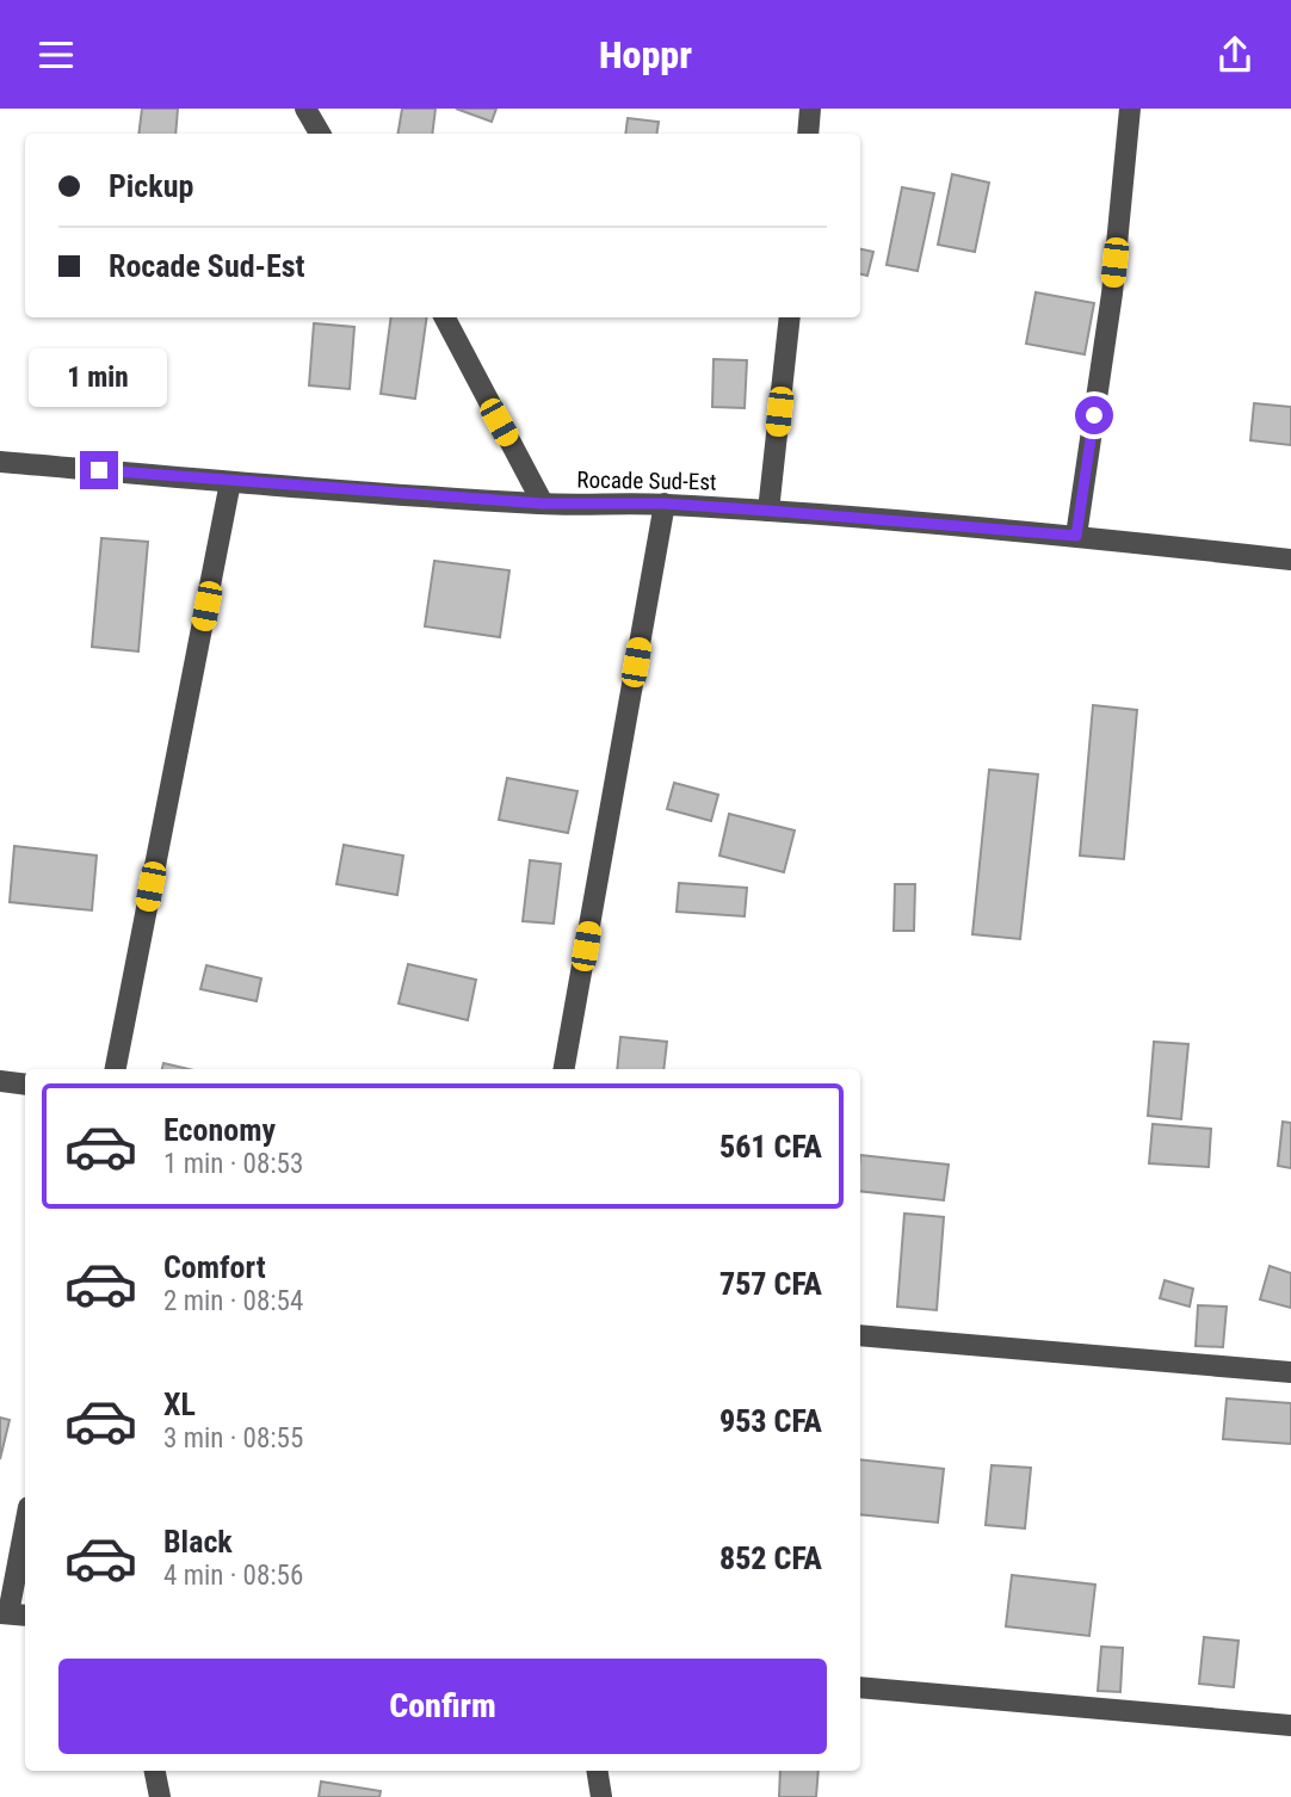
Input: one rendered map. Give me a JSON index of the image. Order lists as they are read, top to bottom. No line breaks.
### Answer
{"streets":{"street":["Rocade Sud-Est"]},"page":{"header":"Hoppr","banner":["Pickup","Rocade Sud-Est"],"bubble":"1 min","list":[{"name":"Economy","note":"1 min · 08:53","value":"561 CFA"},{"name":"Comfort","note":"2 min · 08:54","value":"757 CFA"},{"name":"XL","note":"3 min · 08:55","value":"953 CFA"},{"name":"Black","note":"4 min · 08:56","value":"852 CFA"}],"buttons":"Confirm"}}
